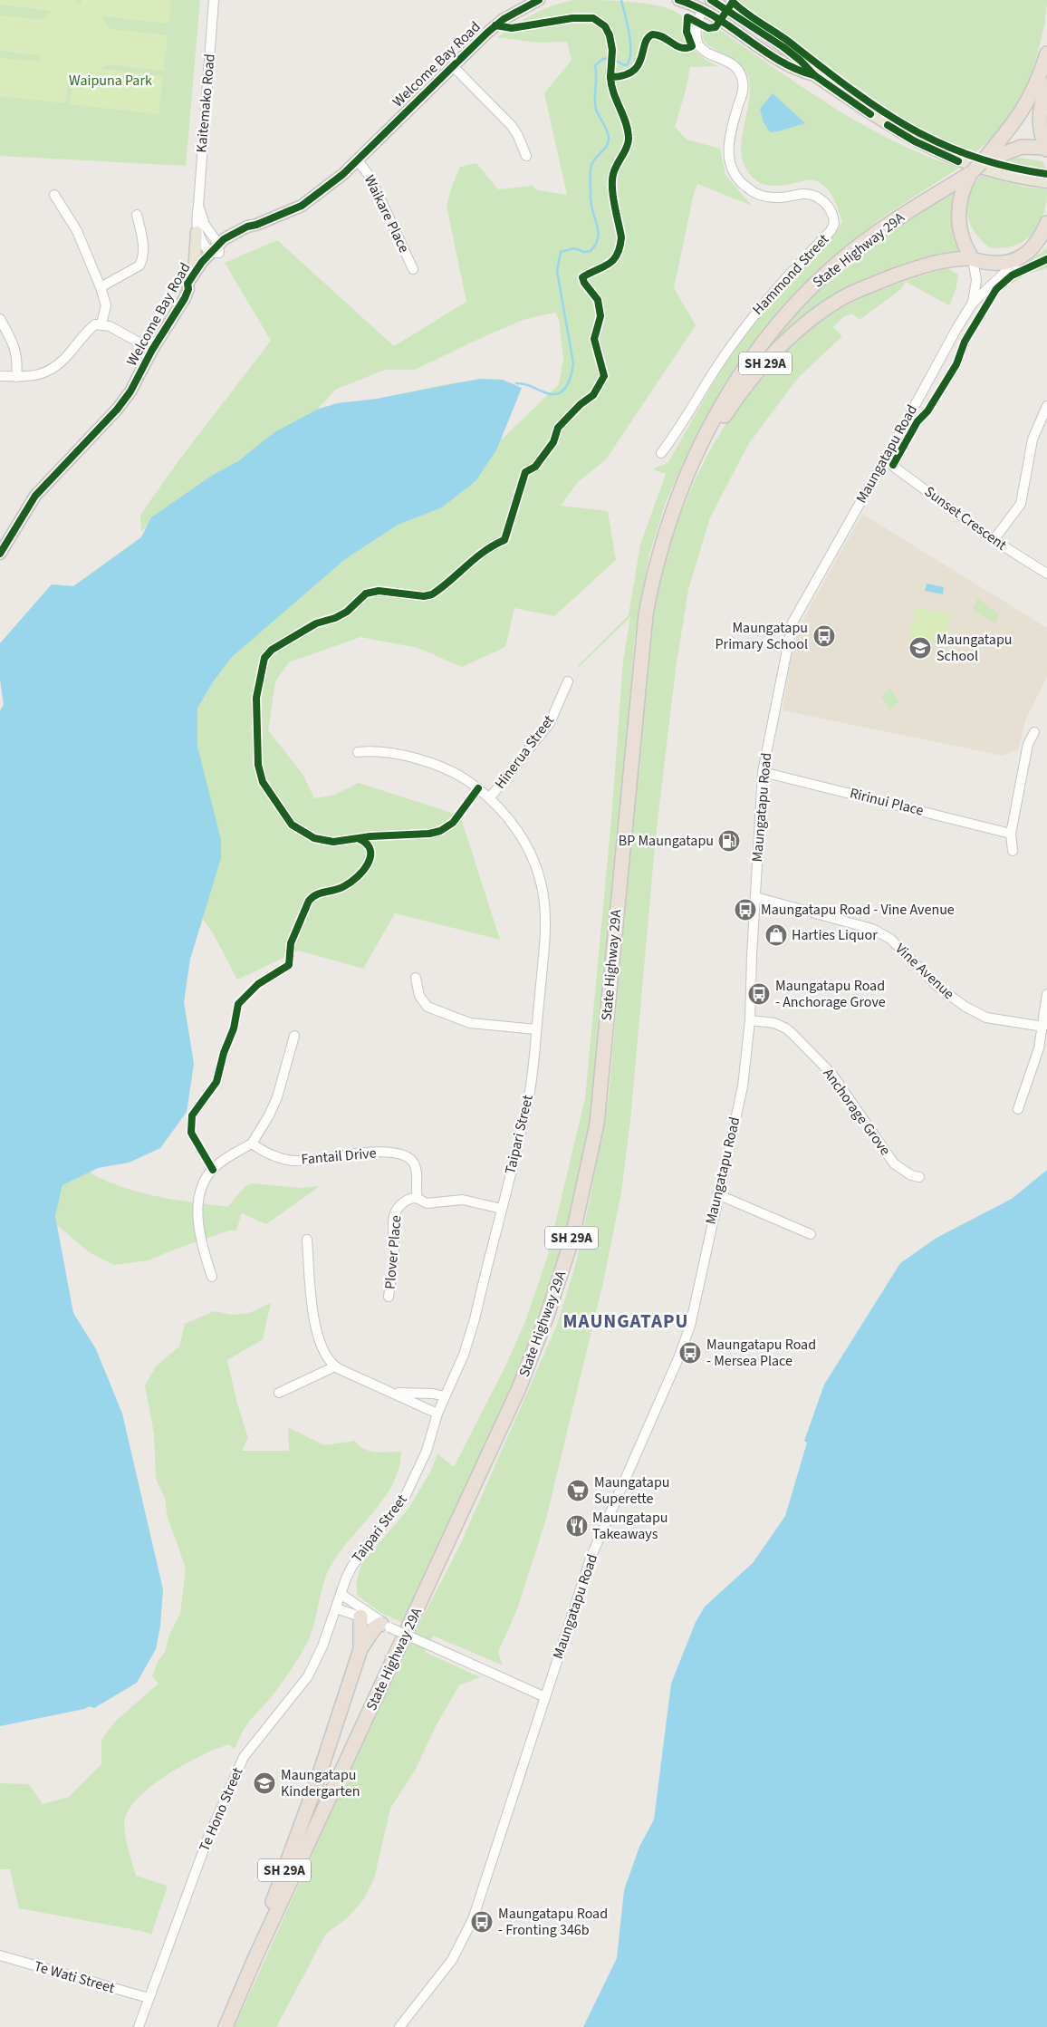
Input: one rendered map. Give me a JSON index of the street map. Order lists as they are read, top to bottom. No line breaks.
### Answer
{"streets":{"highway":["State Highway 29A","SH 29A"],"main road":["Welcome Bay Road"],"street":["Kaitemako Road","Waikare Place","Hammond Street","Maungatapu Road","Sunset Crescent","Hinerua Street","Ririnui Place","Vine Avenue","Anchorage Grove","Taipari Street","Fantail Drive","Plover Place","Te Hono Street","Te Wati Street"]},"crossings":[["Welcome Bay Road","Kaitemako Road"],["Welcome Bay Road","Waikare Place"],["State Highway 29A","SH 29A"],["State Highway 29A","Maungatapu Road"],["SH 29A","Maungatapu Road"],["Maungatapu Road","Sunset Crescent"],["Maungatapu Road","Ririnui Place"],["Maungatapu Road","Vine Avenue"],["Maungatapu Road","Anchorage Grove"],["Hinerua Street","Taipari Street"],["Taipari Street","Te Hono Street"],["Fantail Drive","Plover Place"],["Te Hono Street","Te Wati Street"]],"districts":["MAUNGATAPU"],"parks":["Waipuna Park"],"places":{"bus stop":["Maungatapu Primary School","Maungatapu Road - Vine Avenue","Maungatapu Road - Anchorage Grove","Maungatapu Road - Mersea Place","Maungatapu Road - Fronting 346b"],"school or university":["Maungatapu School","Maungatapu Kindergarten"],"fuel station":["BP Maungatapu"],"shop":["Harties Liquor"],"supermarket":["Maungatapu Superette"],"restaurant":["Maungatapu Takeaways"]}}
